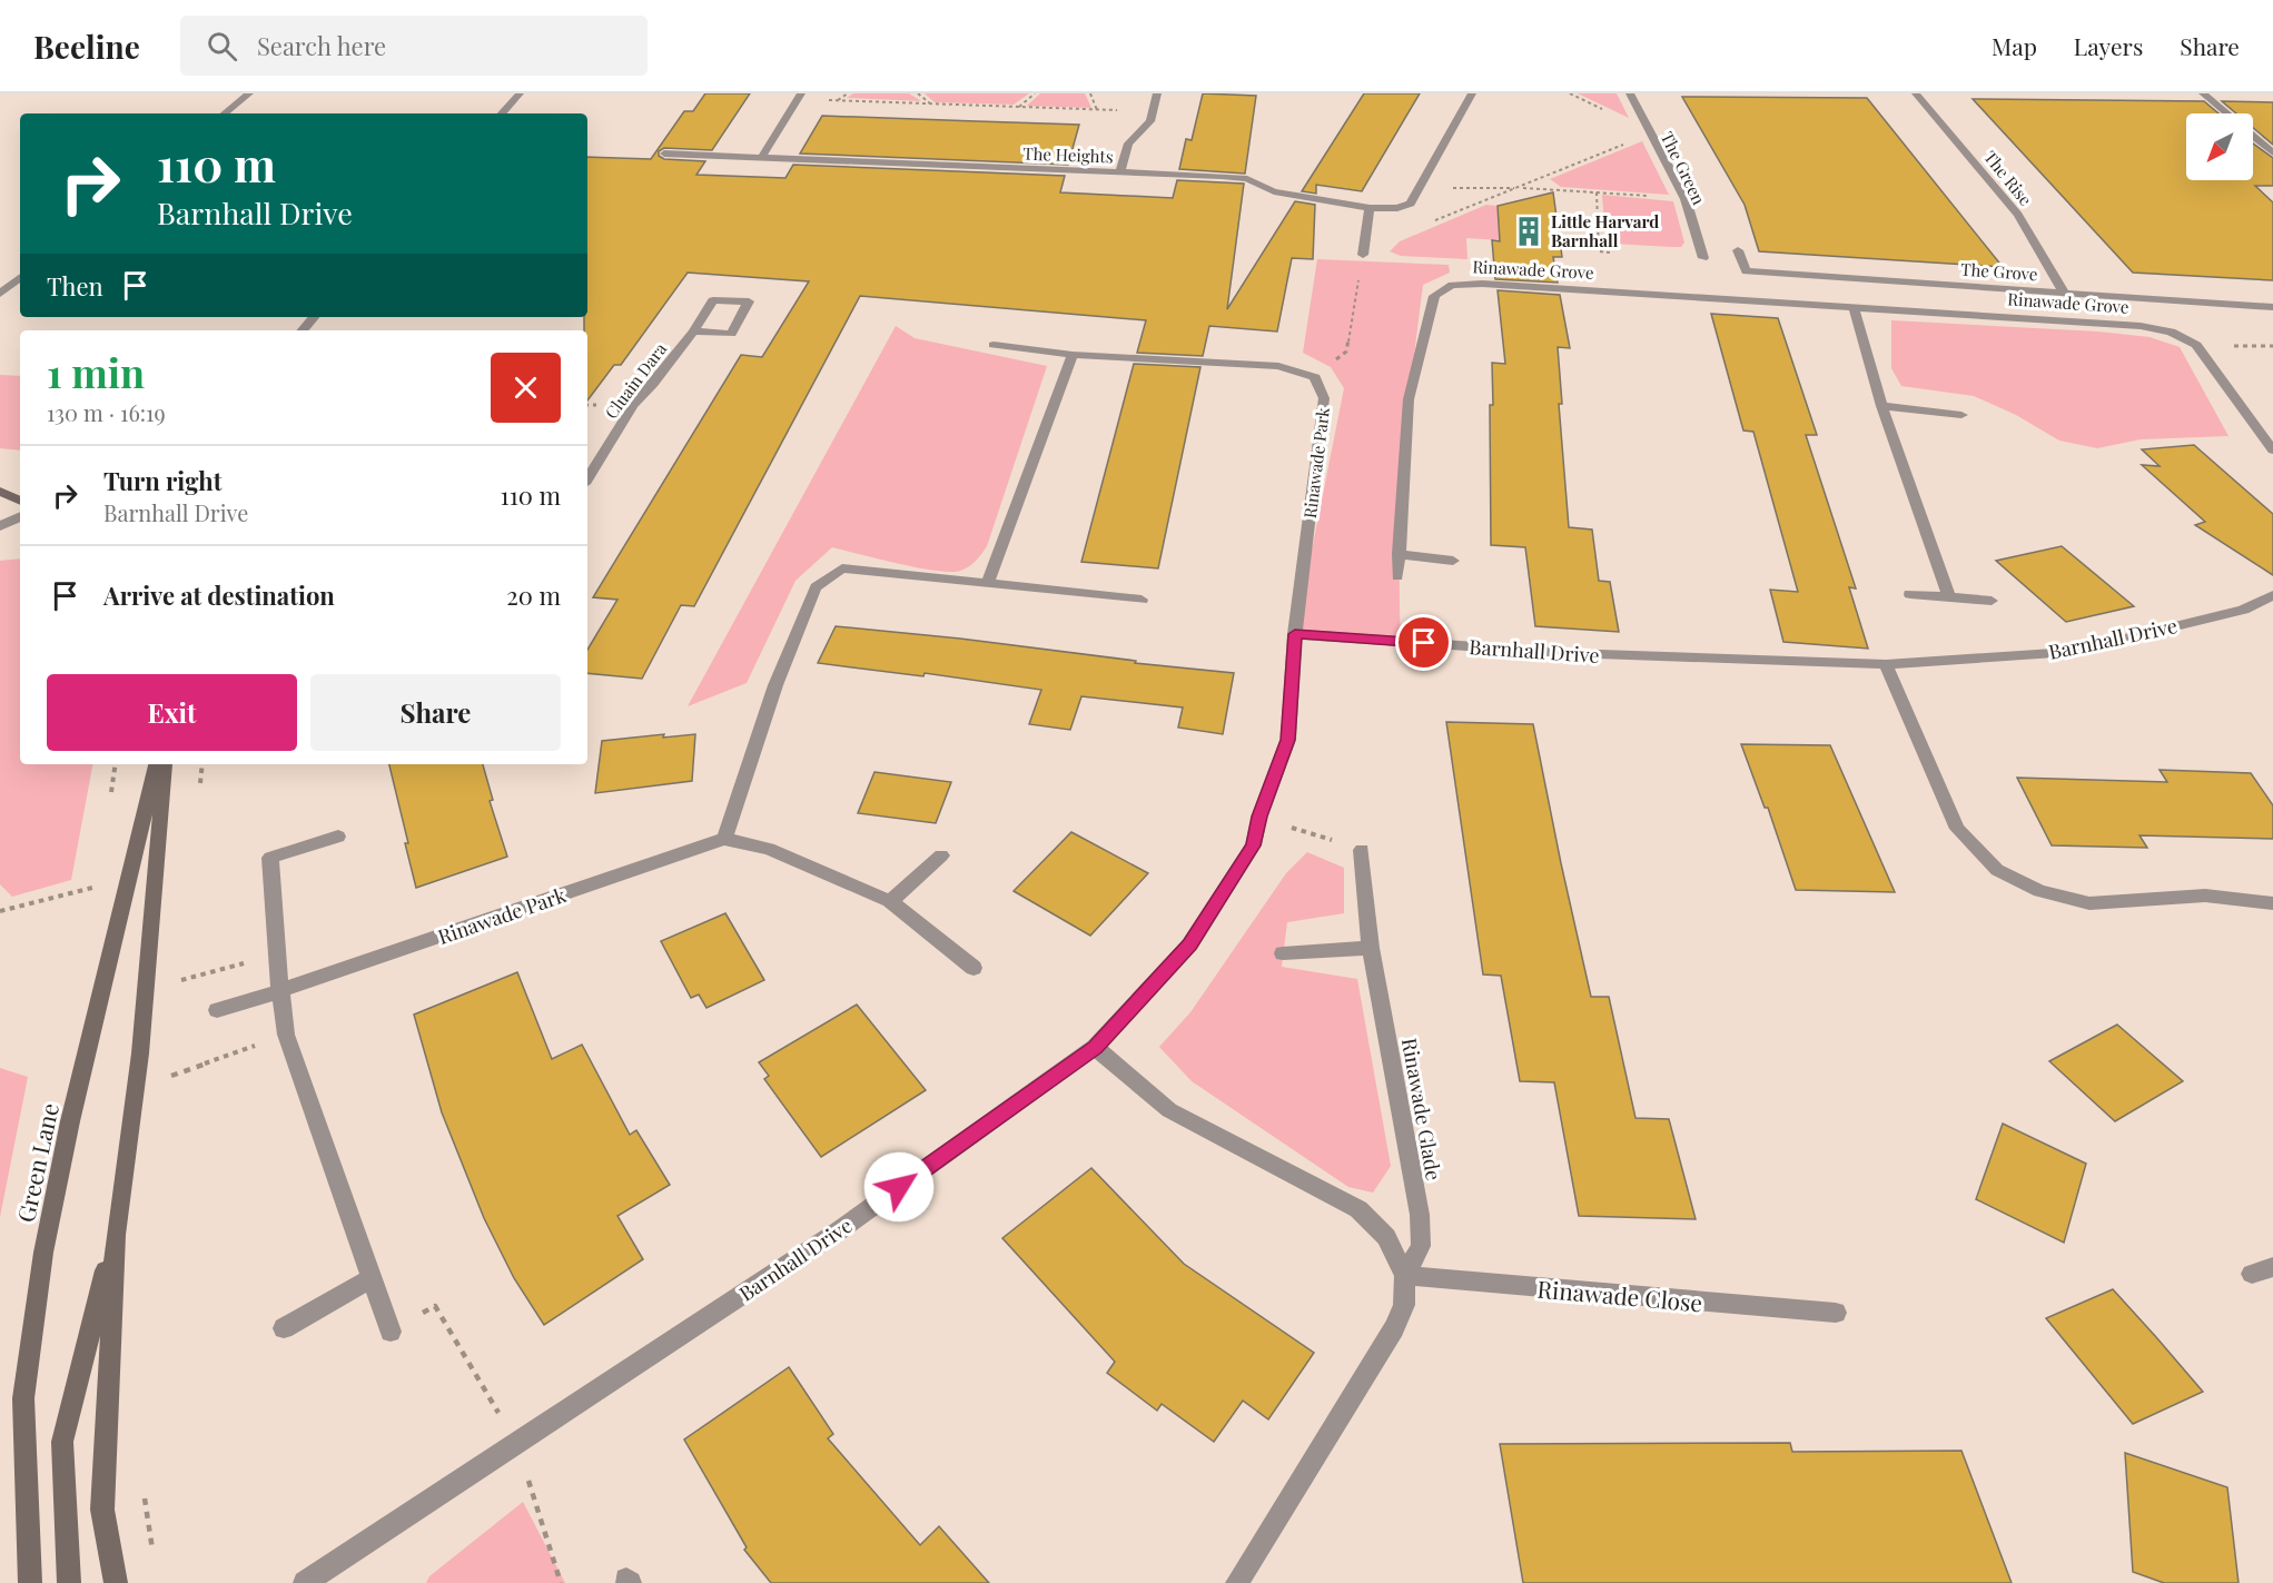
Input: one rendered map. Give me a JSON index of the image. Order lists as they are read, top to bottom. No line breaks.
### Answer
{"streets":{"street":["The Heights","The Green","The Rise","Rinawade Grove","The Grove","Cluain Dara","Rinawade Park","Barnhall Drive","Rinawade Glade","Green Lane","Rinawade Close"]},"crossings":[["The Rise","The Grove"],["Rinawade Park","Barnhall Drive"],["Rinawade Glade","Rinawade Close"]],"places":{"building":["Little Harvard Barnhall"]},"north":"bottom left","page":{"header":"Beeline","search":"Search here","nav":["Map","Layers","Share"],"turn":["110 m","Barnhall Drive"],"then":"Then","heading":["1 min","130 m · 16:19"],"list":[{"name":"Turn right","note":"Barnhall Drive","value":"110 m"},{"name":"Arrive at destination","value":"20 m"}],"buttons":["Exit","Share"]}}
